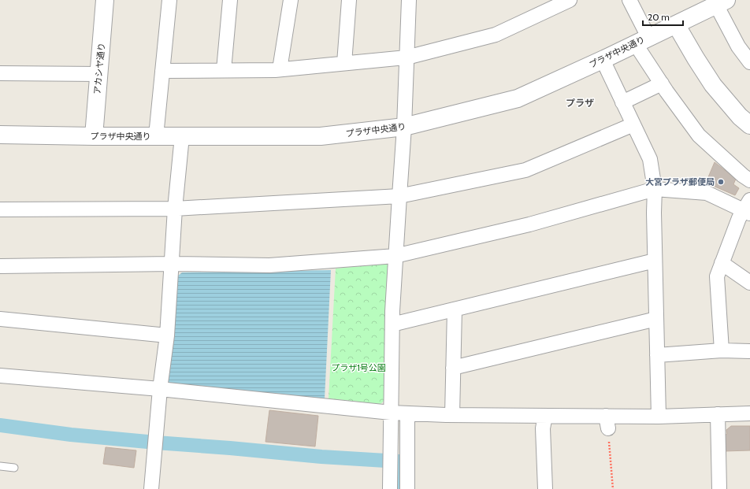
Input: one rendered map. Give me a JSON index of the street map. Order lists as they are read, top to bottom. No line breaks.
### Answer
{"streets":{"street":["プラザ中央通り","アカシヤ通り"]},"crossings":[["プラザ中央通り","アカシヤ通り"]],"districts":["プラザ"],"parks":["プラザ1号公園"],"places":["大宮プラザ郵便局"],"scale_bar":"20 m"}
